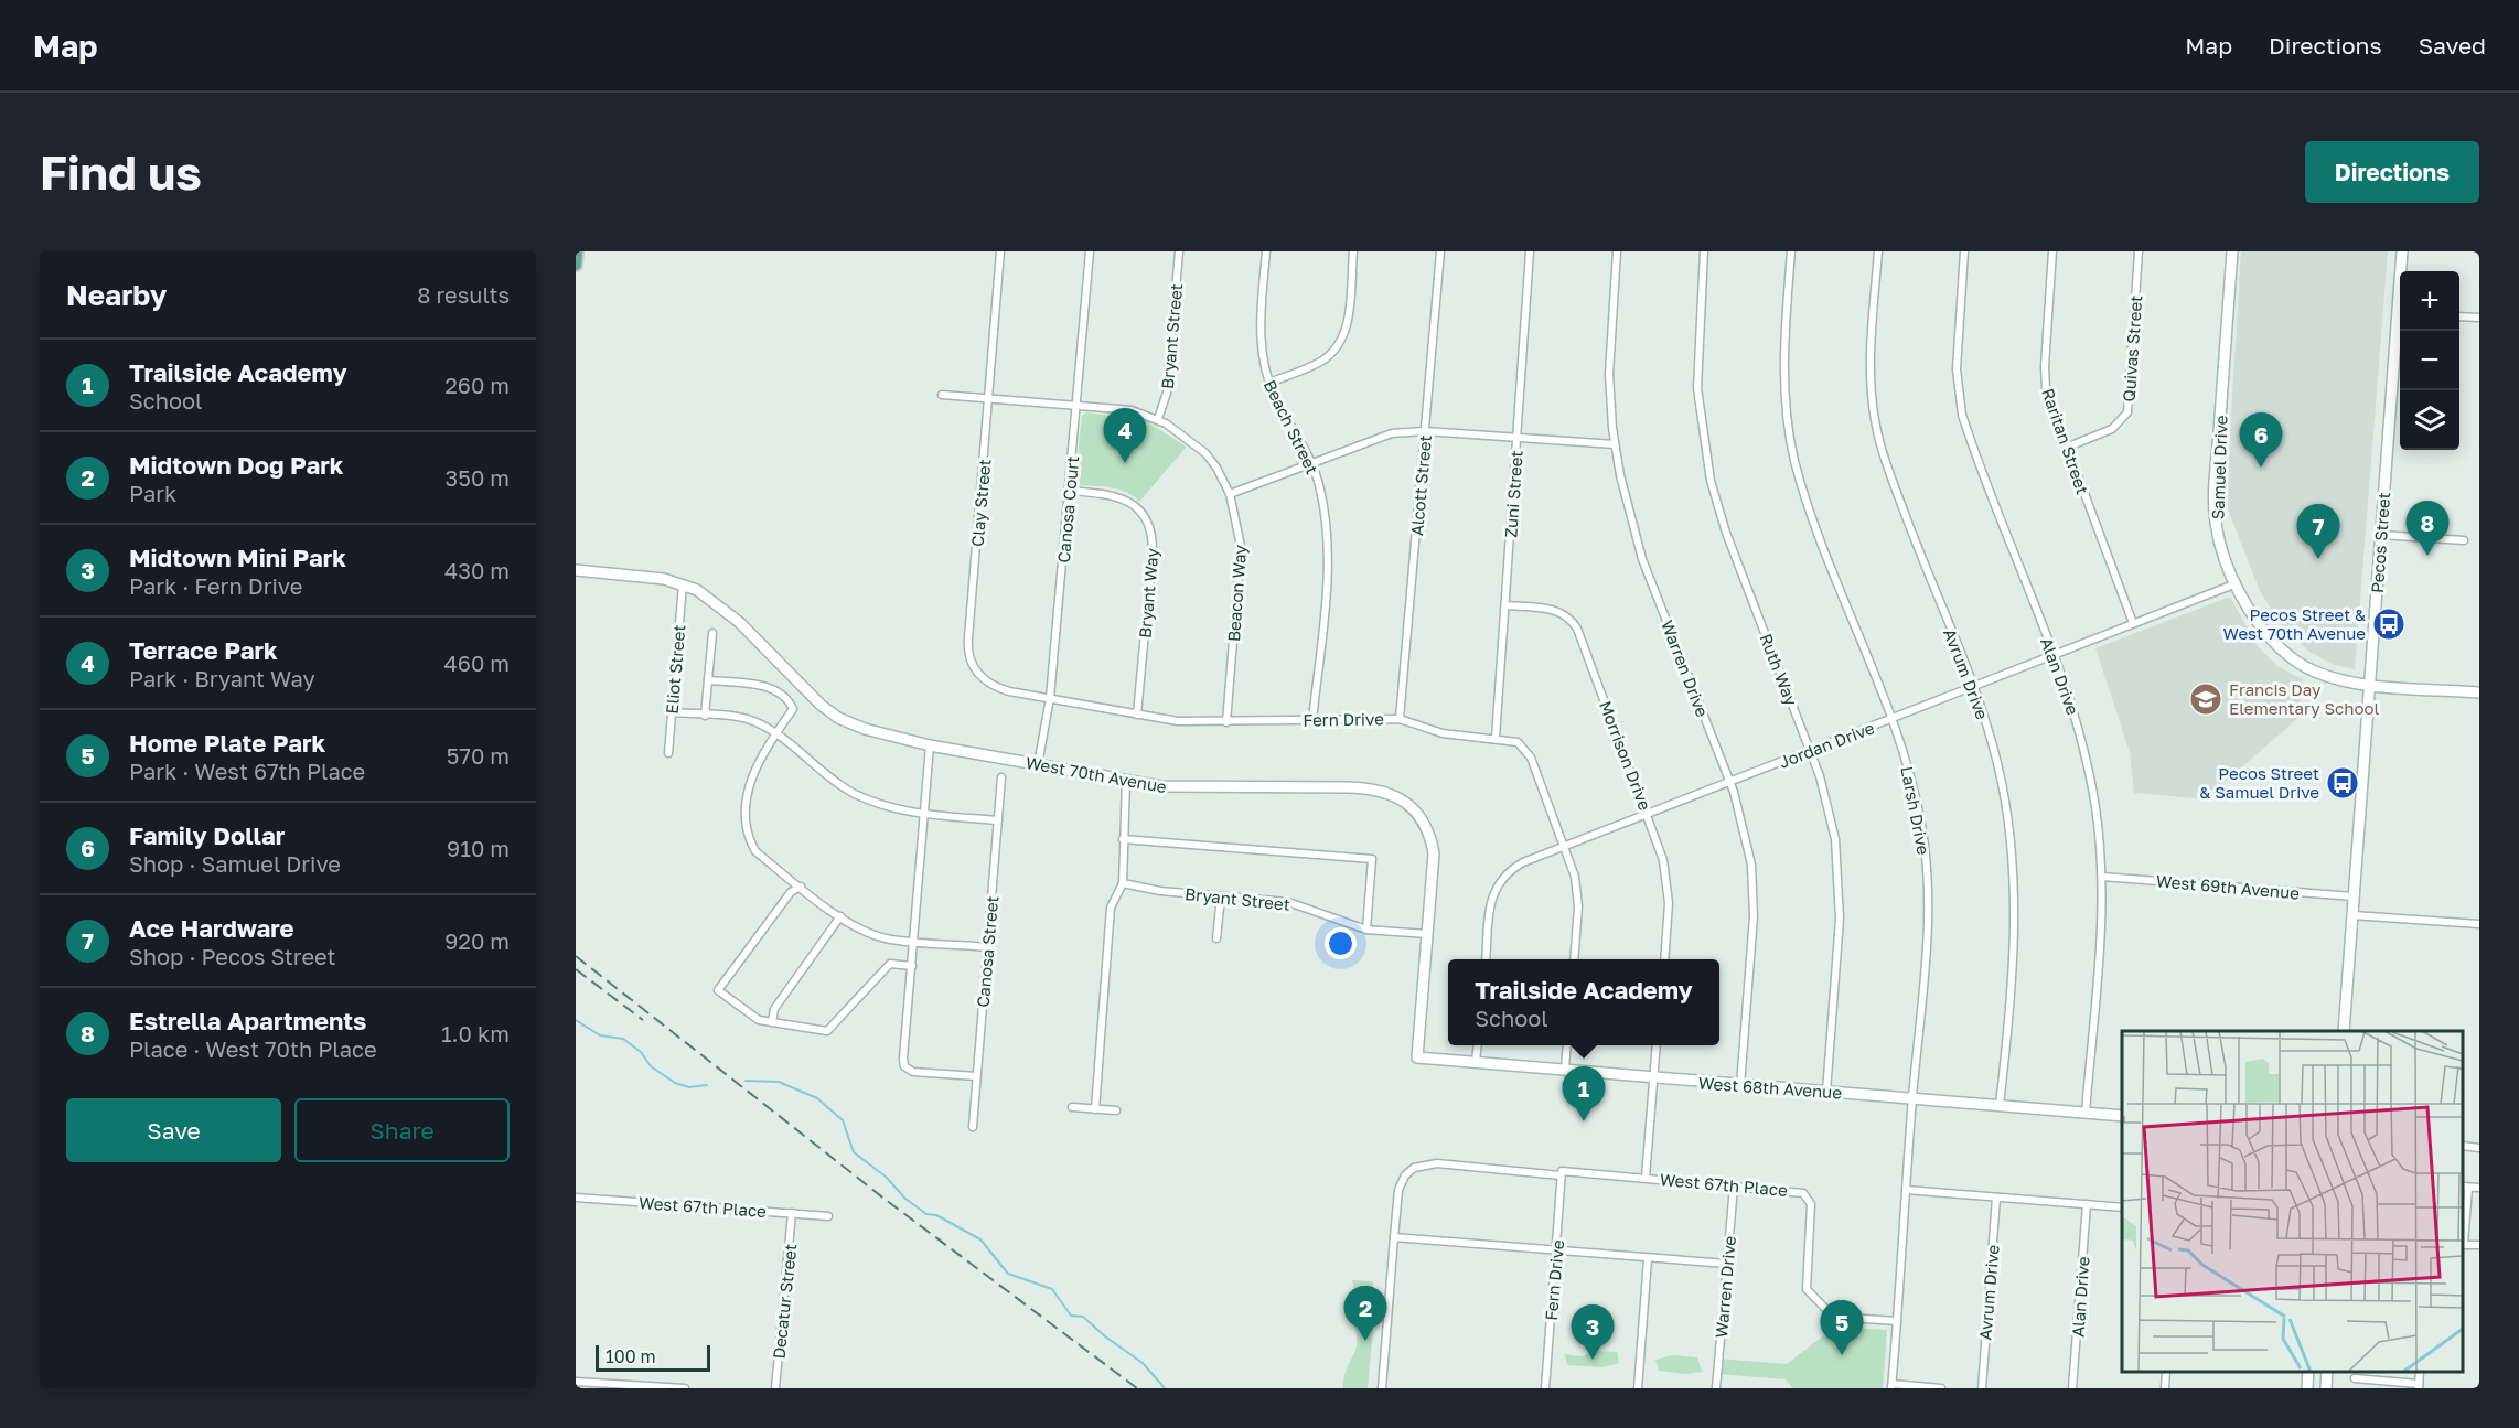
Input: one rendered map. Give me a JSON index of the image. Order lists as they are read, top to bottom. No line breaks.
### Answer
{"streets":{"street":["Bryant Street","Quivas Street","Beach Street","Raritan Street","Samuel Drive","Alcott Street","Zuni Street","Clay Street","Canosa Court","Pecos Street","Bryant Way","Beacon Way","Warren Drive","Eliot Street","Ruth Way","Avrum Drive","Alan Drive","Fern Drive","Jordan Drive","Morrison Drive","West 70th Avenue","Larsh Drive","West 69th Avenue","Canosa Street","West 68th Avenue","West 67th Place","Decatur Street"]},"crossings":[["Bryant Street","Beacon Way"],["Bryant Street","West 70th Avenue"],["Quivas Street","Raritan Street"],["Beach Street","Fern Drive"],["Raritan Street","Jordan Drive"],["Samuel Drive","Pecos Street"],["Samuel Drive","Jordan Drive"],["Alcott Street","Fern Drive"],["Zuni Street","Fern Drive"],["Zuni Street","Morrison Drive"],["Clay Street","Canosa Court"],["Clay Street","Beacon Way"],["Clay Street","Fern Drive"],["Canosa Court","Bryant Way"],["Canosa Court","Beacon Way"],["Canosa Court","Fern Drive"],["Canosa Court","West 70th Avenue"],["Pecos Street","West 69th Avenue"],["Bryant Way","Fern Drive"],["Beacon Way","Fern Drive"],["Warren Drive","Jordan Drive"],["Warren Drive","West 68th Avenue"],["Warren Drive","West 67th Place"],["Eliot Street","West 70th Avenue"],["Ruth Way","Jordan Drive"],["Ruth Way","West 68th Avenue"],["Avrum Drive","Jordan Drive"],["Avrum Drive","West 68th Avenue"],["Alan Drive","Jordan Drive"],["Alan Drive","West 69th Avenue"],["Alan Drive","West 68th Avenue"],["Fern Drive","Jordan Drive"],["Fern Drive","West 67th Place"],["Jordan Drive","Morrison Drive"],["Jordan Drive","Larsh Drive"],["West 70th Avenue","West 68th Avenue"],["Larsh Drive","West 68th Avenue"],["Larsh Drive","West 67th Place"],["West 67th Place","Decatur Street"]],"places":{"bus stop":["Pecos Street & West 70th Avenue","Pecos Street & Samuel Drive"],"school or university":["Francis Day Elementary School"]},"scale_bar":"100 m","page":{"header":"Map","nav":["Map","Directions","Saved"],"buttons":["Directions",["Save","Share"]],"title":"Find us","heading":["Nearby","8 results"],"map_buttons":["+","−"],"list":[{"mark":"1","name":"Trailside Academy","note":"School","value":"260 m"},{"mark":"2","name":"Midtown Dog Park","note":"Park","value":"350 m"},{"mark":"3","name":"Midtown Mini Park","note":"Park · Fern Drive","value":"430 m"},{"mark":"4","name":"Terrace Park","note":"Park · Bryant Way","value":"460 m"},{"mark":"5","name":"Home Plate Park","note":"Park · West 67th Place","value":"570 m"},{"mark":"6","name":"Family Dollar","note":"Shop · Samuel Drive","value":"910 m"},{"mark":"7","name":"Ace Hardware","note":"Shop · Pecos Street","value":"920 m"},{"mark":"8","name":"Estrella Apartments","note":"Place · West 70th Place","value":"1.0 km"}],"pins":["4","6","8","7","1","2","5","3"],"popup":["Trailside Academy","School"],"scale":"100 m"}}
